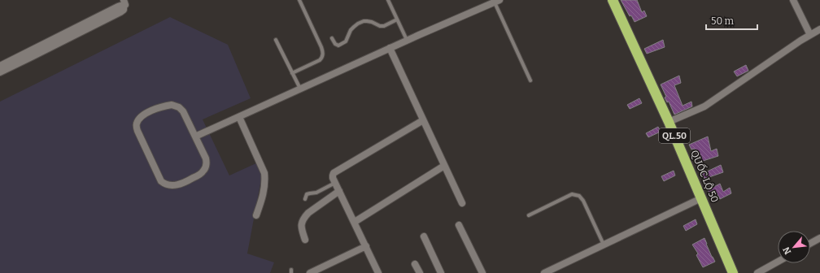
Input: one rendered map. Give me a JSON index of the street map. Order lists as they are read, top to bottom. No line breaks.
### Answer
{"streets":{"highway":["QL.50","QUỐC LỘ 50"]},"scale_bar":"50 m","north":"bottom left"}
